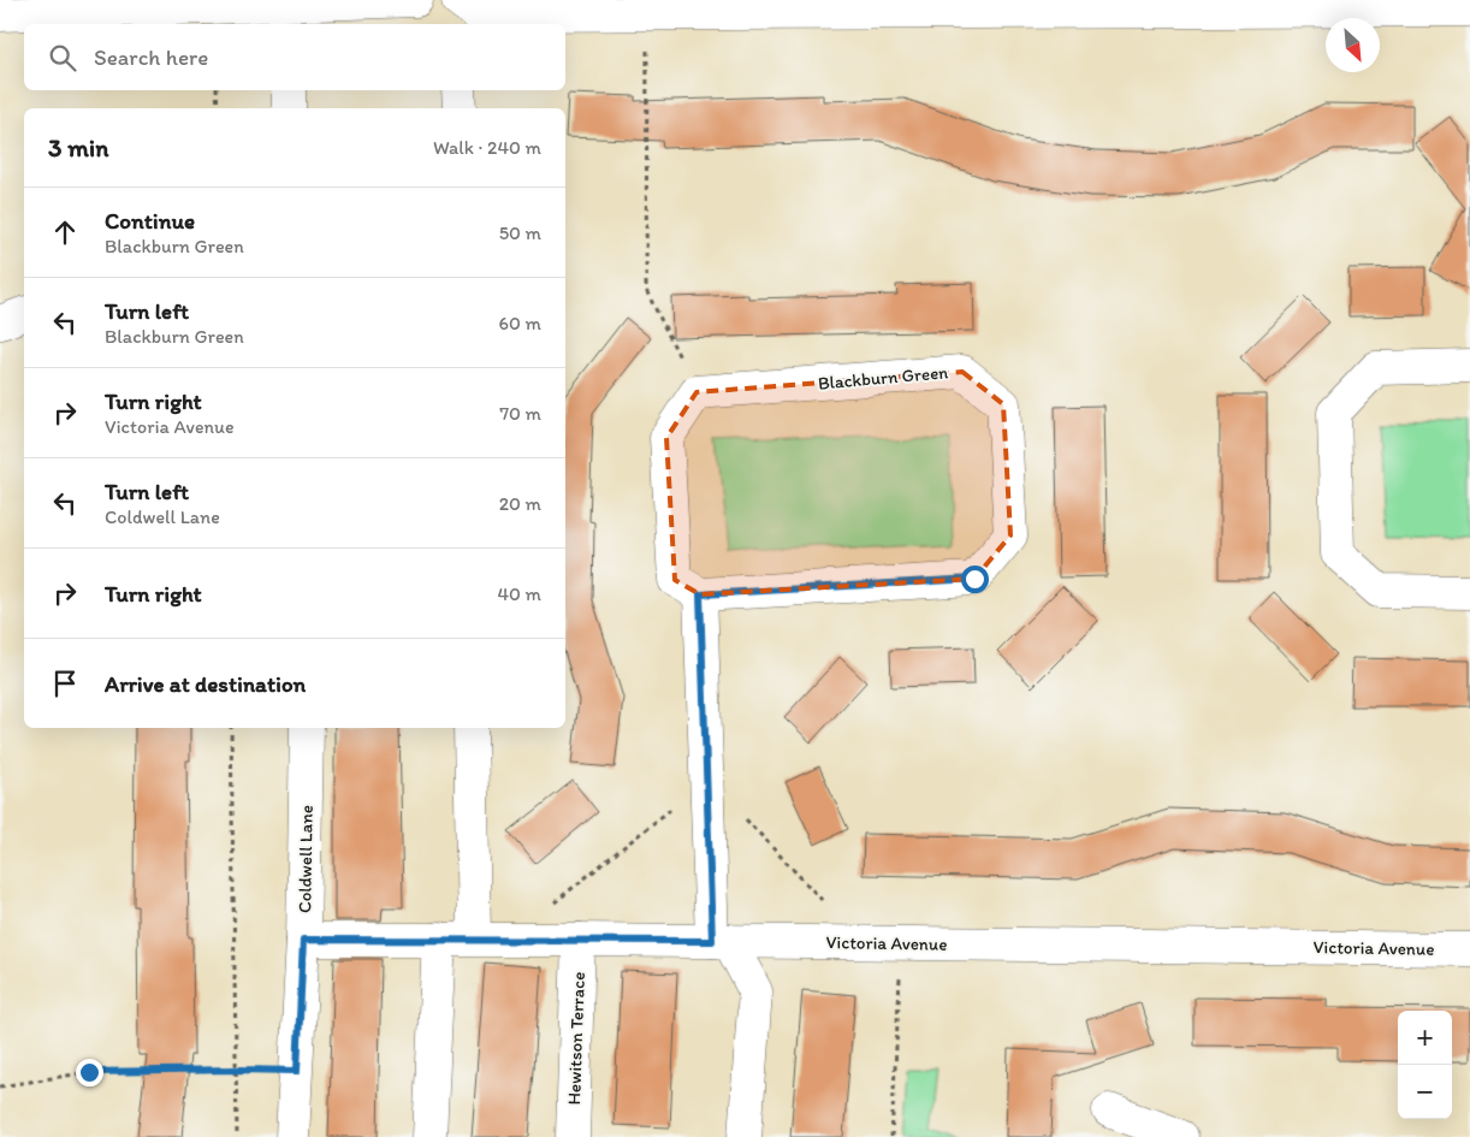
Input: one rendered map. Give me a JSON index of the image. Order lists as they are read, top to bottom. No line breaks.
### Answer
{"streets":{"street":["Blackburn Green","Coldwell Lane","Victoria Avenue","Hewitson Terrace"]},"crossings":[["Coldwell Lane","Victoria Avenue"],["Victoria Avenue","Hewitson Terrace"]],"north":"bottom right","page":{"search":"Search here","heading":["3 min","Walk · 240 m"],"list":[["Continue","Blackburn Green","50 m"],["Turn left","Blackburn Green","60 m"],["Turn right","Victoria Avenue","70 m"],["Turn left","Coldwell Lane","20 m"],["Turn right","40 m"],"Arrive at destination"],"map_buttons":["+","−"]}}
